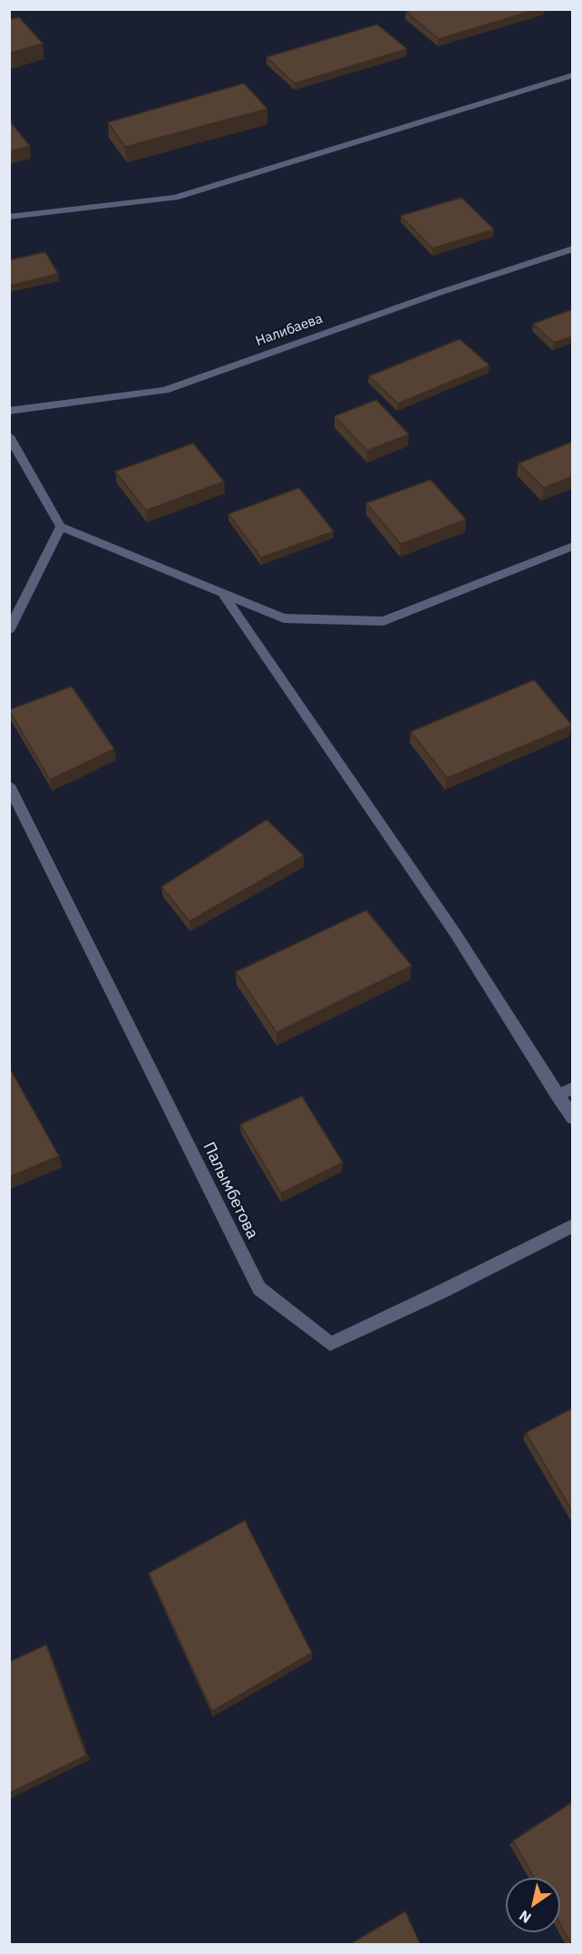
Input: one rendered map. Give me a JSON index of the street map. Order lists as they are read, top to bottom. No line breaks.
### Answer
{"streets":{"street":["Налибаева","Палымбетова"]},"north":"bottom left"}
